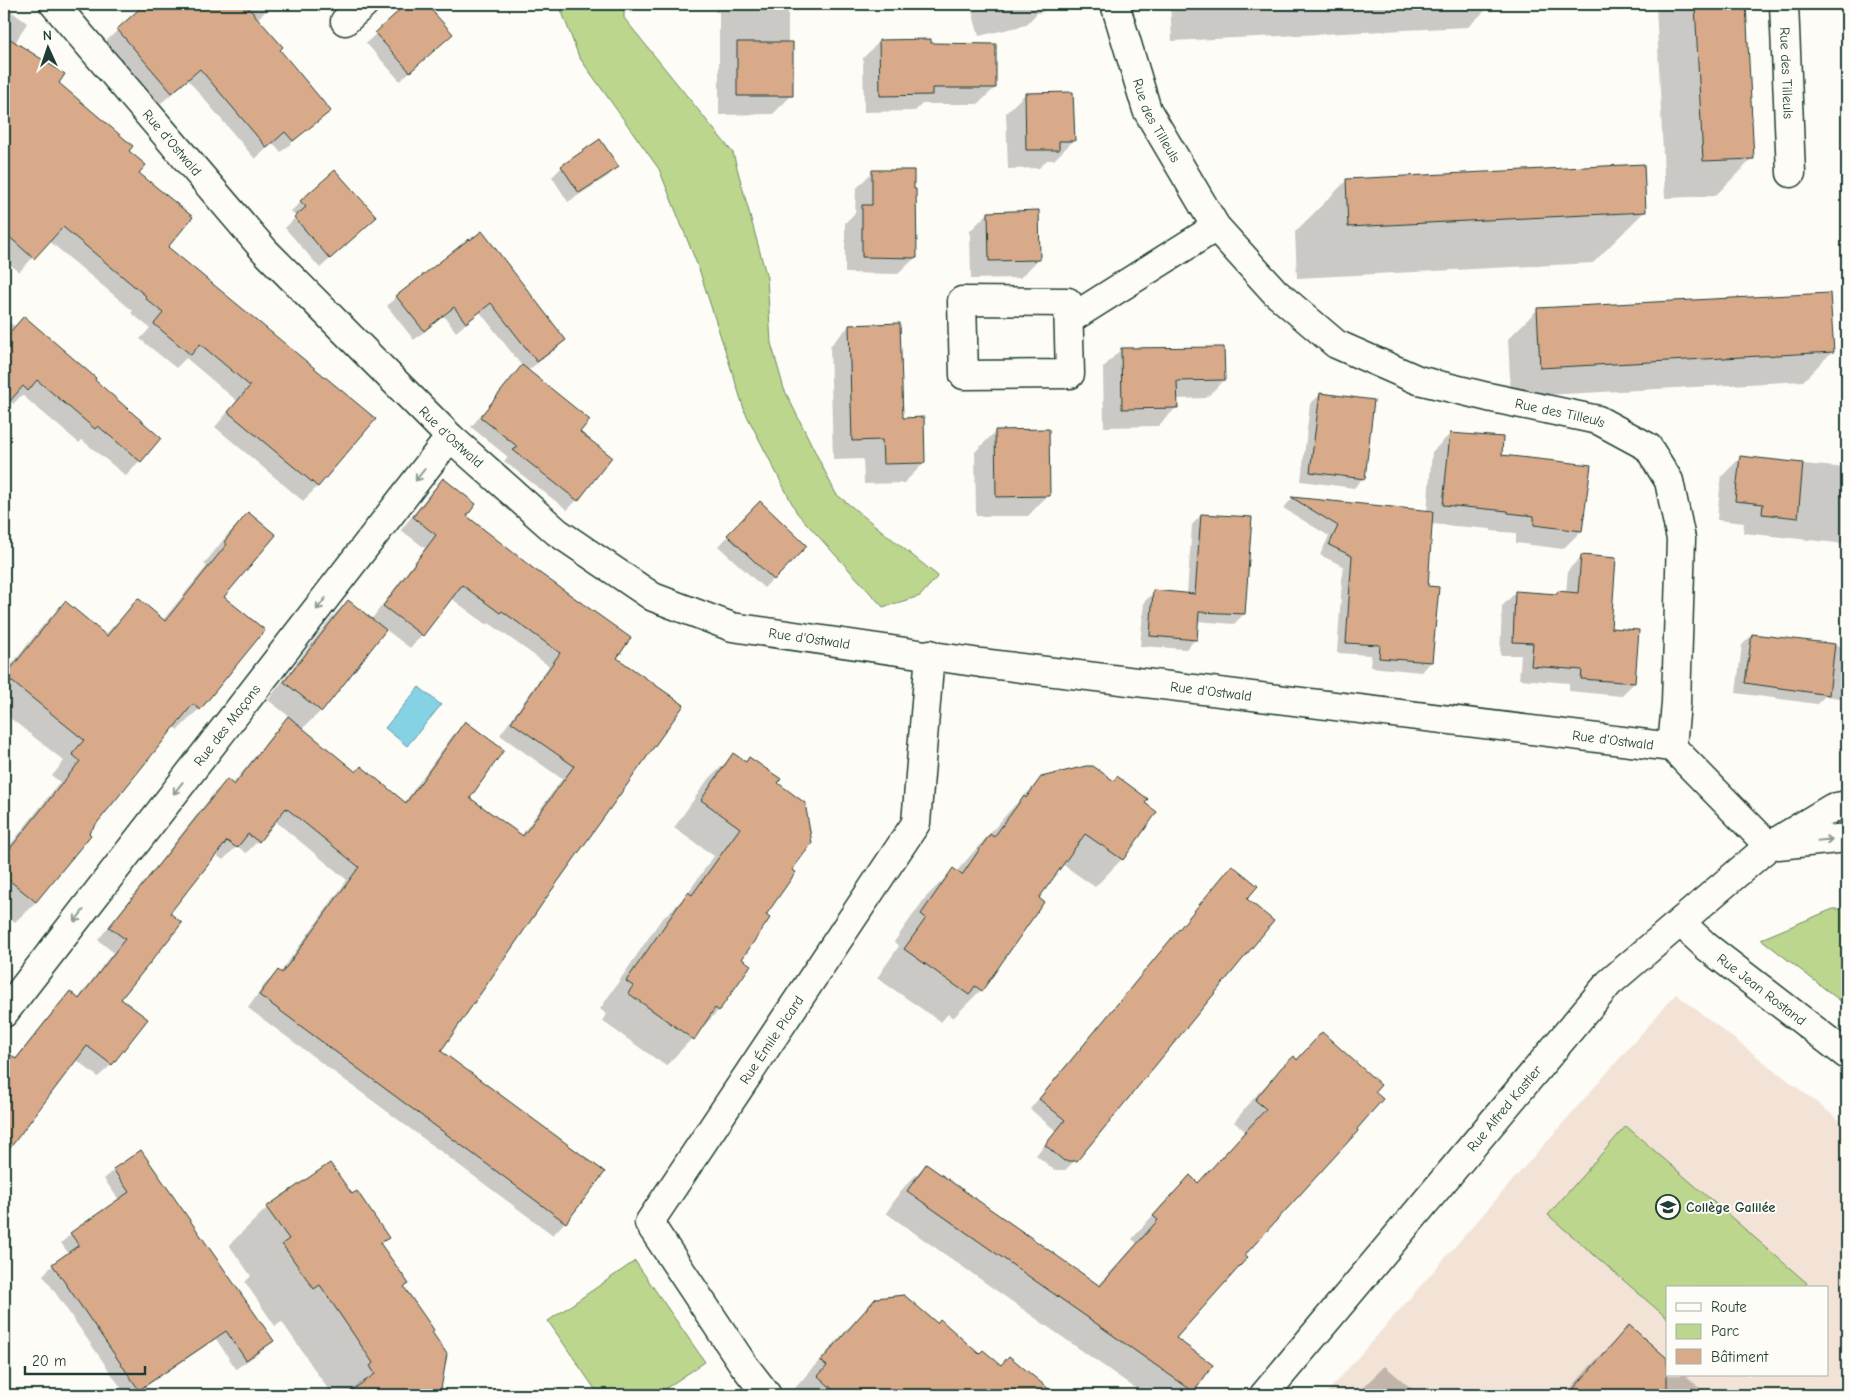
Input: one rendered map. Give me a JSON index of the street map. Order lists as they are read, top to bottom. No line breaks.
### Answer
{"streets":{"street":["Rue des Tilleuls","Rue d'Ostwald","Rue des Maçons","Rue Jean Rostand","Rue Émile Picard","Rue Alfred Kastler"]},"crossings":[["Rue des Tilleuls","Rue d'Ostwald"],["Rue d'Ostwald","Rue des Maçons"],["Rue d'Ostwald","Rue Émile Picard"],["Rue d'Ostwald","Rue Alfred Kastler"],["Rue Jean Rostand","Rue Alfred Kastler"]],"one_way":["Rue des Maçons"],"places":{"school or university":["Collège Galilée"]},"legend":["Route","Parc","Bâtiment"],"scale_bar":"20 m","north":"top"}
